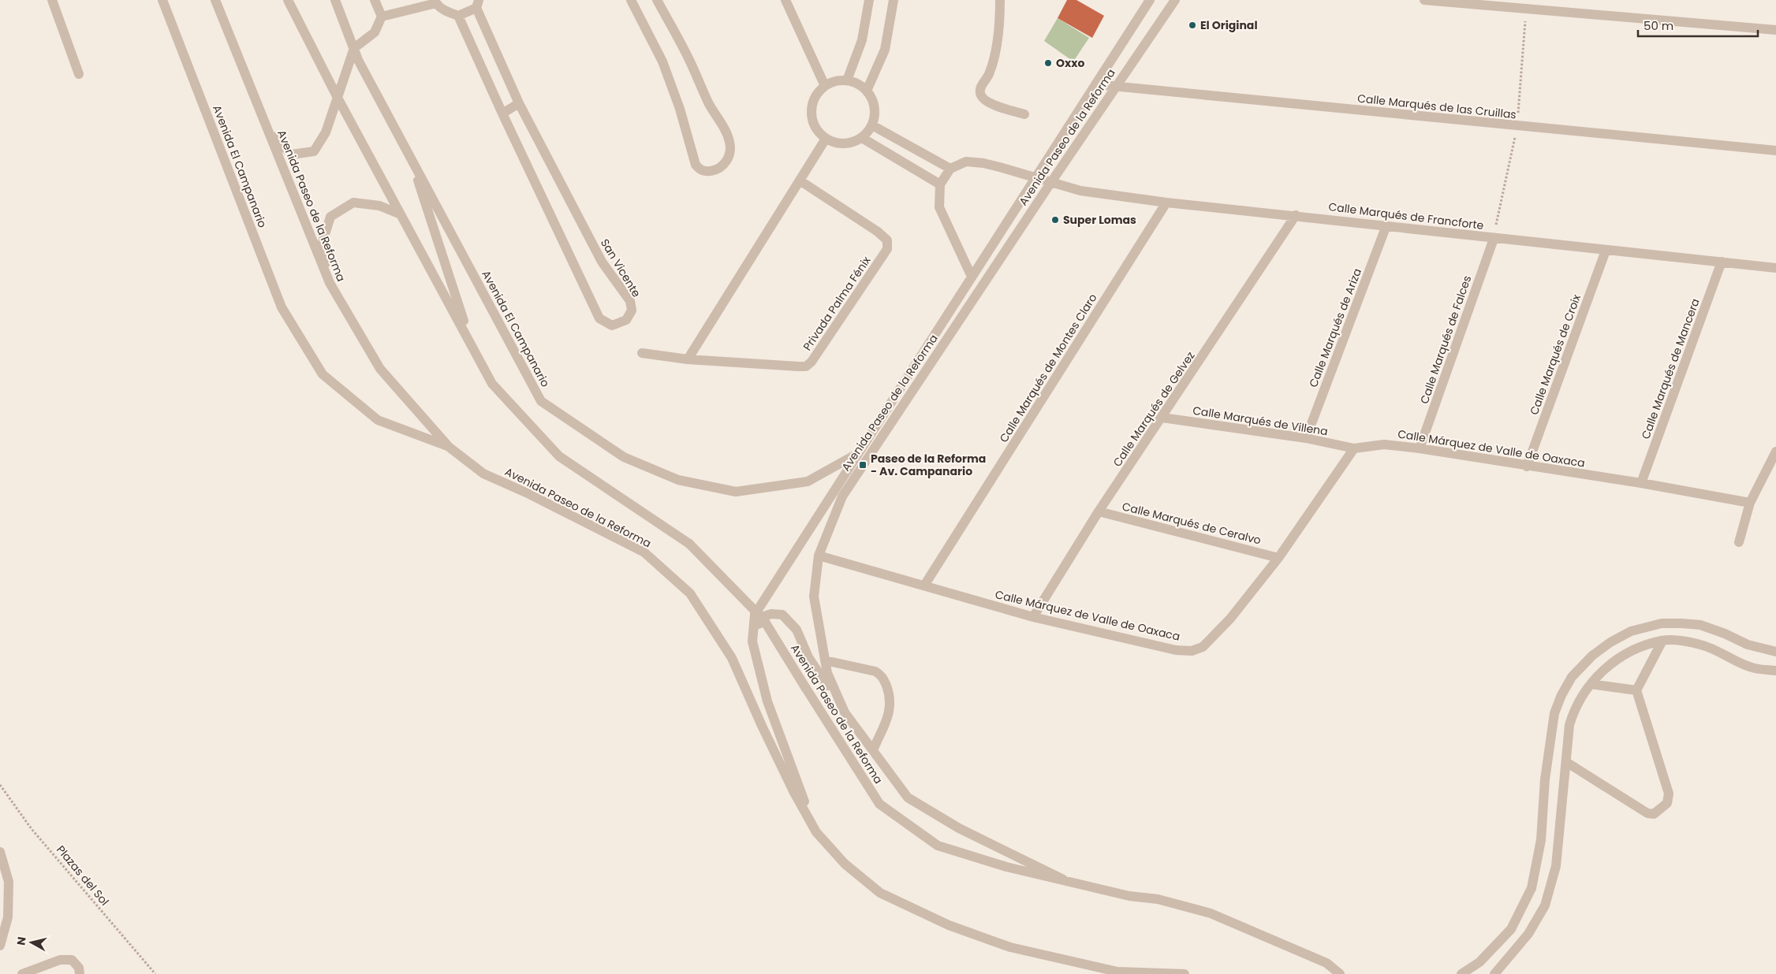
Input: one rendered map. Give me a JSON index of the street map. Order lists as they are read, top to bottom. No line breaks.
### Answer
{"streets":{"street":["Calle Marqués de las Cruillas","Avenida Paseo de la Reforma","Avenida El Campanario","Calle Marqués de Francforte","San Vicente","Privada Palma Fénix","Calle Marqués de Ariza","Calle Marqués de Falces","Calle Marqués de Croix","Calle Marqués de Montes Claro","Calle Marqués de Mancera","Calle Marqués de Gelvez","Calle Marqués de Villena","Calle Márquez de Valle de Oaxaca","Calle Marqués de Ceralvo"],"path":["Plazas del Sol"]},"crossings":[["Calle Marqués de las Cruillas","Avenida Paseo de la Reforma"],["Avenida Paseo de la Reforma","Avenida El Campanario"],["Avenida Paseo de la Reforma","Calle Marqués de Francforte"],["Avenida Paseo de la Reforma","Calle Márquez de Valle de Oaxaca"],["Calle Marqués de Francforte","Calle Marqués de Ariza"],["Calle Marqués de Francforte","Calle Marqués de Falces"],["Calle Marqués de Francforte","Calle Marqués de Croix"],["Calle Marqués de Francforte","Calle Marqués de Montes Claro"],["Calle Marqués de Francforte","Calle Marqués de Mancera"],["Calle Marqués de Francforte","Calle Marqués de Gelvez"],["Calle Marqués de Ariza","Calle Marqués de Villena"],["Calle Marqués de Falces","Calle Márquez de Valle de Oaxaca"],["Calle Marqués de Croix","Calle Márquez de Valle de Oaxaca"],["Calle Marqués de Montes Claro","Calle Márquez de Valle de Oaxaca"],["Calle Marqués de Mancera","Calle Márquez de Valle de Oaxaca"],["Calle Marqués de Gelvez","Calle Marqués de Villena"],["Calle Marqués de Gelvez","Calle Márquez de Valle de Oaxaca"],["Calle Marqués de Gelvez","Calle Marqués de Ceralvo"],["Calle Marqués de Villena","Calle Márquez de Valle de Oaxaca"],["Calle Márquez de Valle de Oaxaca","Calle Marqués de Ceralvo"]],"places":{"other":["El Original","Oxxo","Super Lomas"],"transit":["Paseo de la Reforma - Av. Campanario"]},"scale_bar":"50 m","north":"left"}
